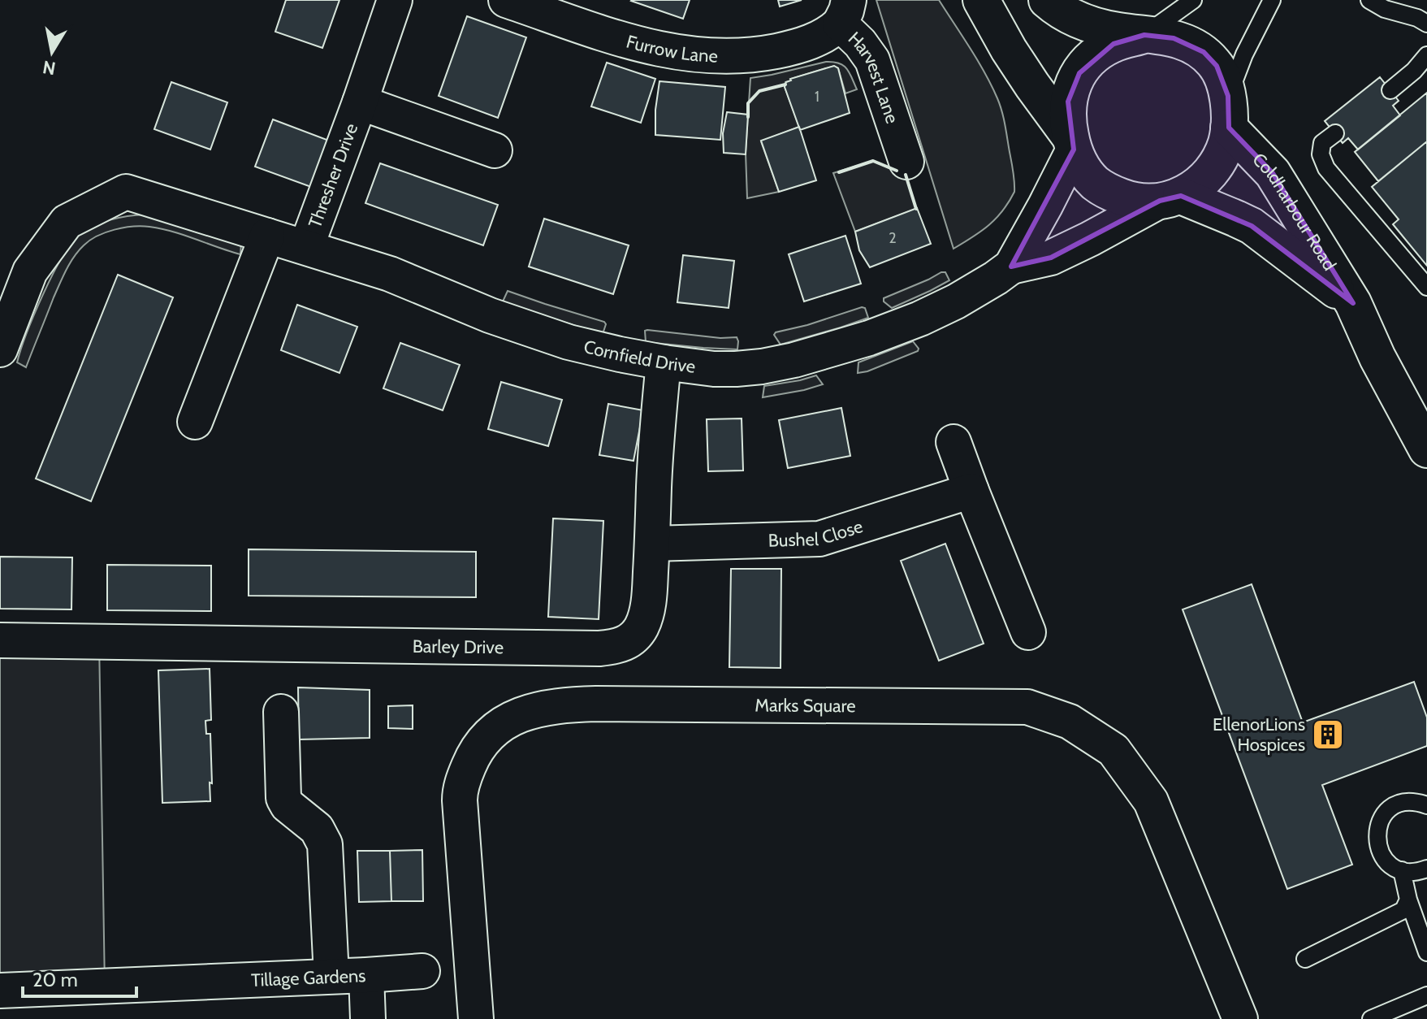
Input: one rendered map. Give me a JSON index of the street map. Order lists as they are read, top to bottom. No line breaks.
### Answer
{"streets":{"street":["Furrow Lane","Harvest Lane","Thresher Drive","Coldharbour Road","Cornfield Drive","Bushel Close","Barley Drive","Marks Square","Tillage Gardens"]},"crossings":[["Furrow Lane","Harvest Lane"],["Thresher Drive","Cornfield Drive"],["Coldharbour Road","Cornfield Drive"],["Cornfield Drive","Barley Drive"],["Bushel Close","Barley Drive"]],"places":{"building":["EllenorLions Hospices"]},"house_numbers":["1","2"],"scale_bar":"20 m","north":"bottom"}
